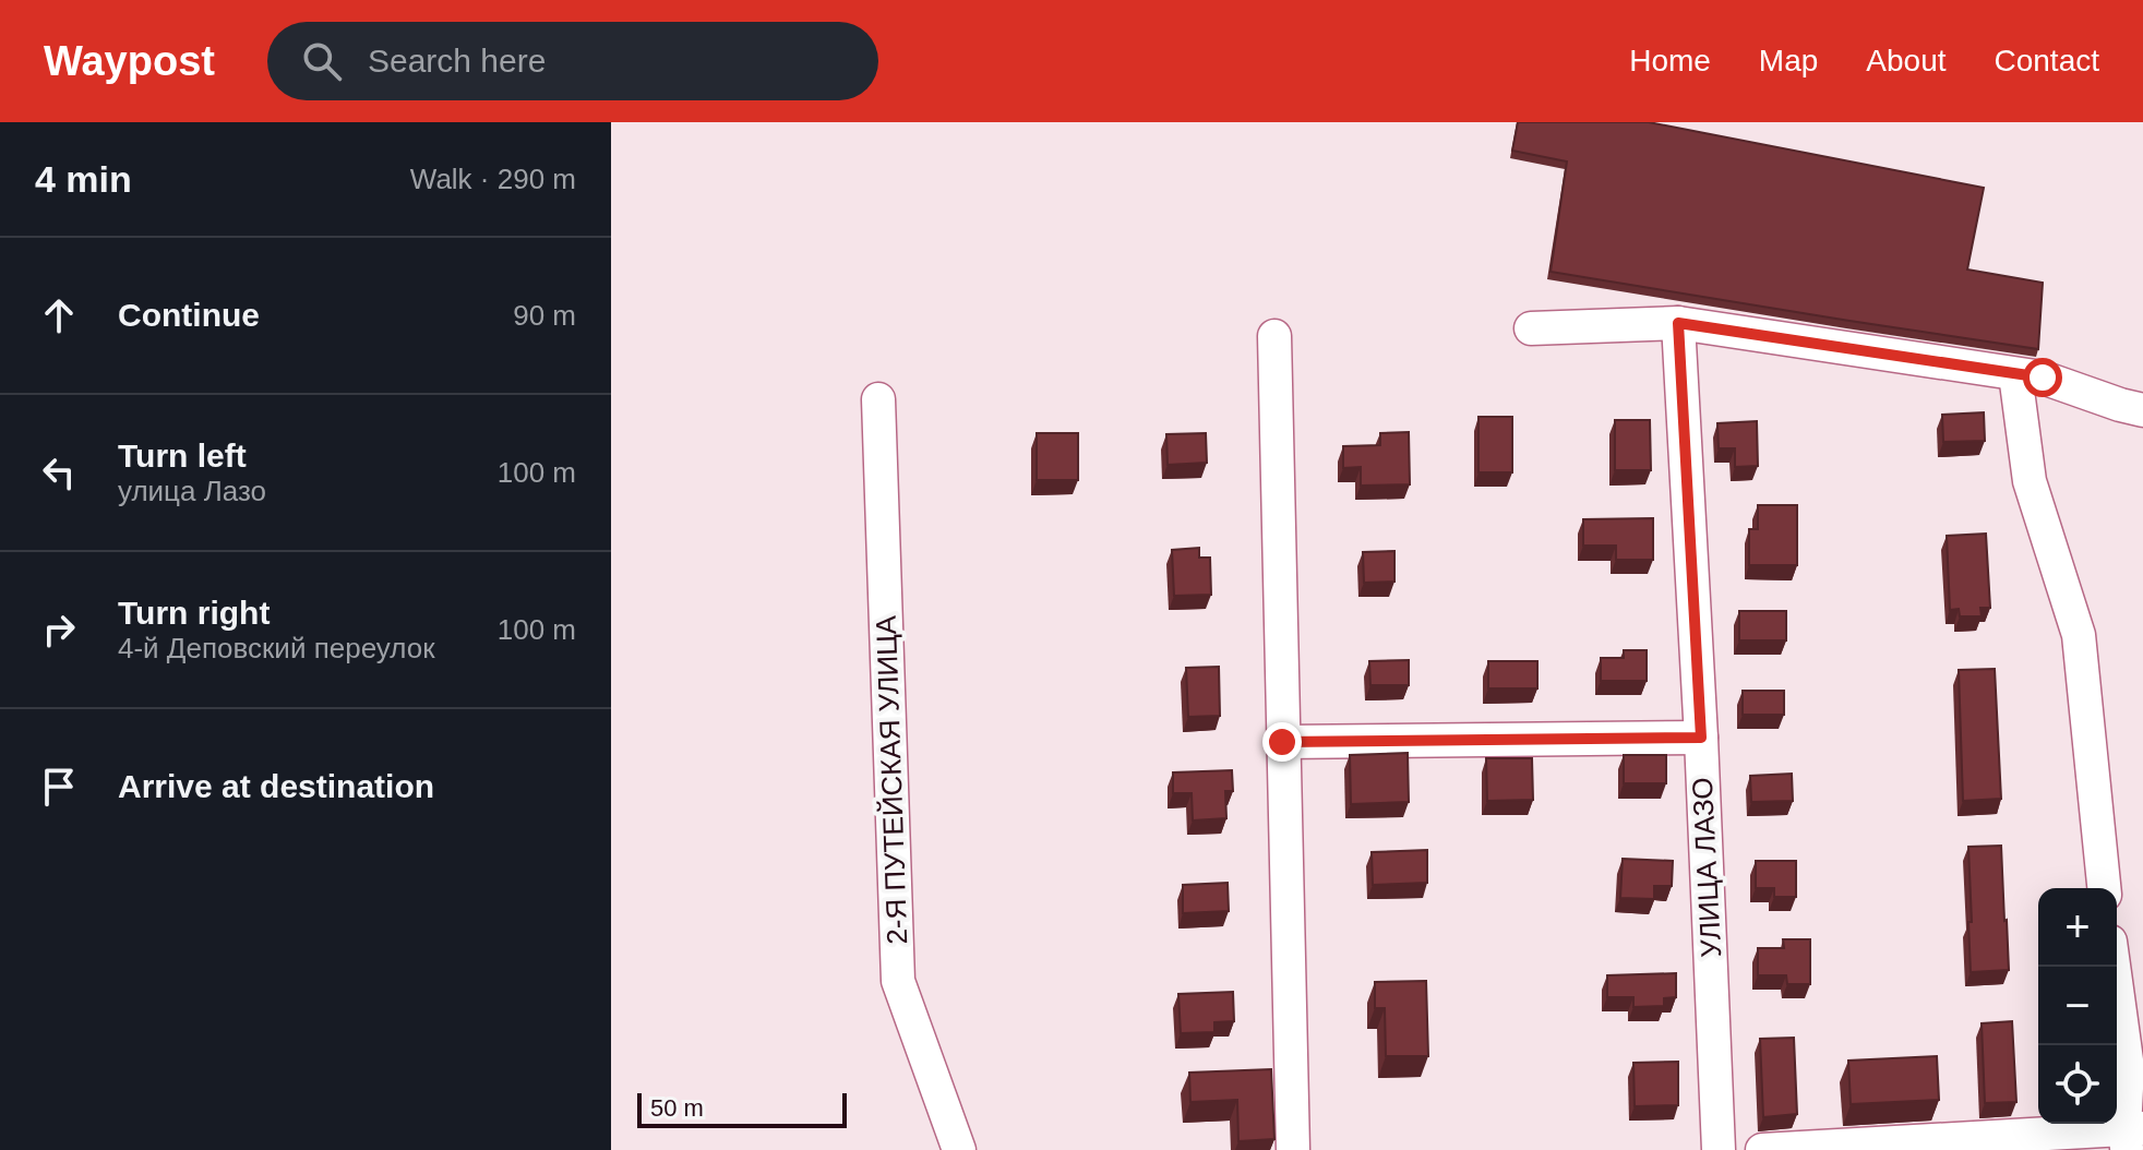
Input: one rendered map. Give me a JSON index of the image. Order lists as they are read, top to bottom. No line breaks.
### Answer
{"streets":{"street":["2-Я ПУТЕЙСКАЯ УЛИЦА","УЛИЦА ЛАЗО"]},"scale_bar":"50 m","page":{"header":"Waypost","search":"Search here","nav":["Home","Map","About","Contact"],"heading":["4 min","Walk · 290 m"],"list":[["Continue","90 m"],["Turn left","улица Лазо","100 m"],["Turn right","4-й Деповский переулок","100 m"],"Arrive at destination"],"map_buttons":["+","−"],"scale":"50 m"}}
